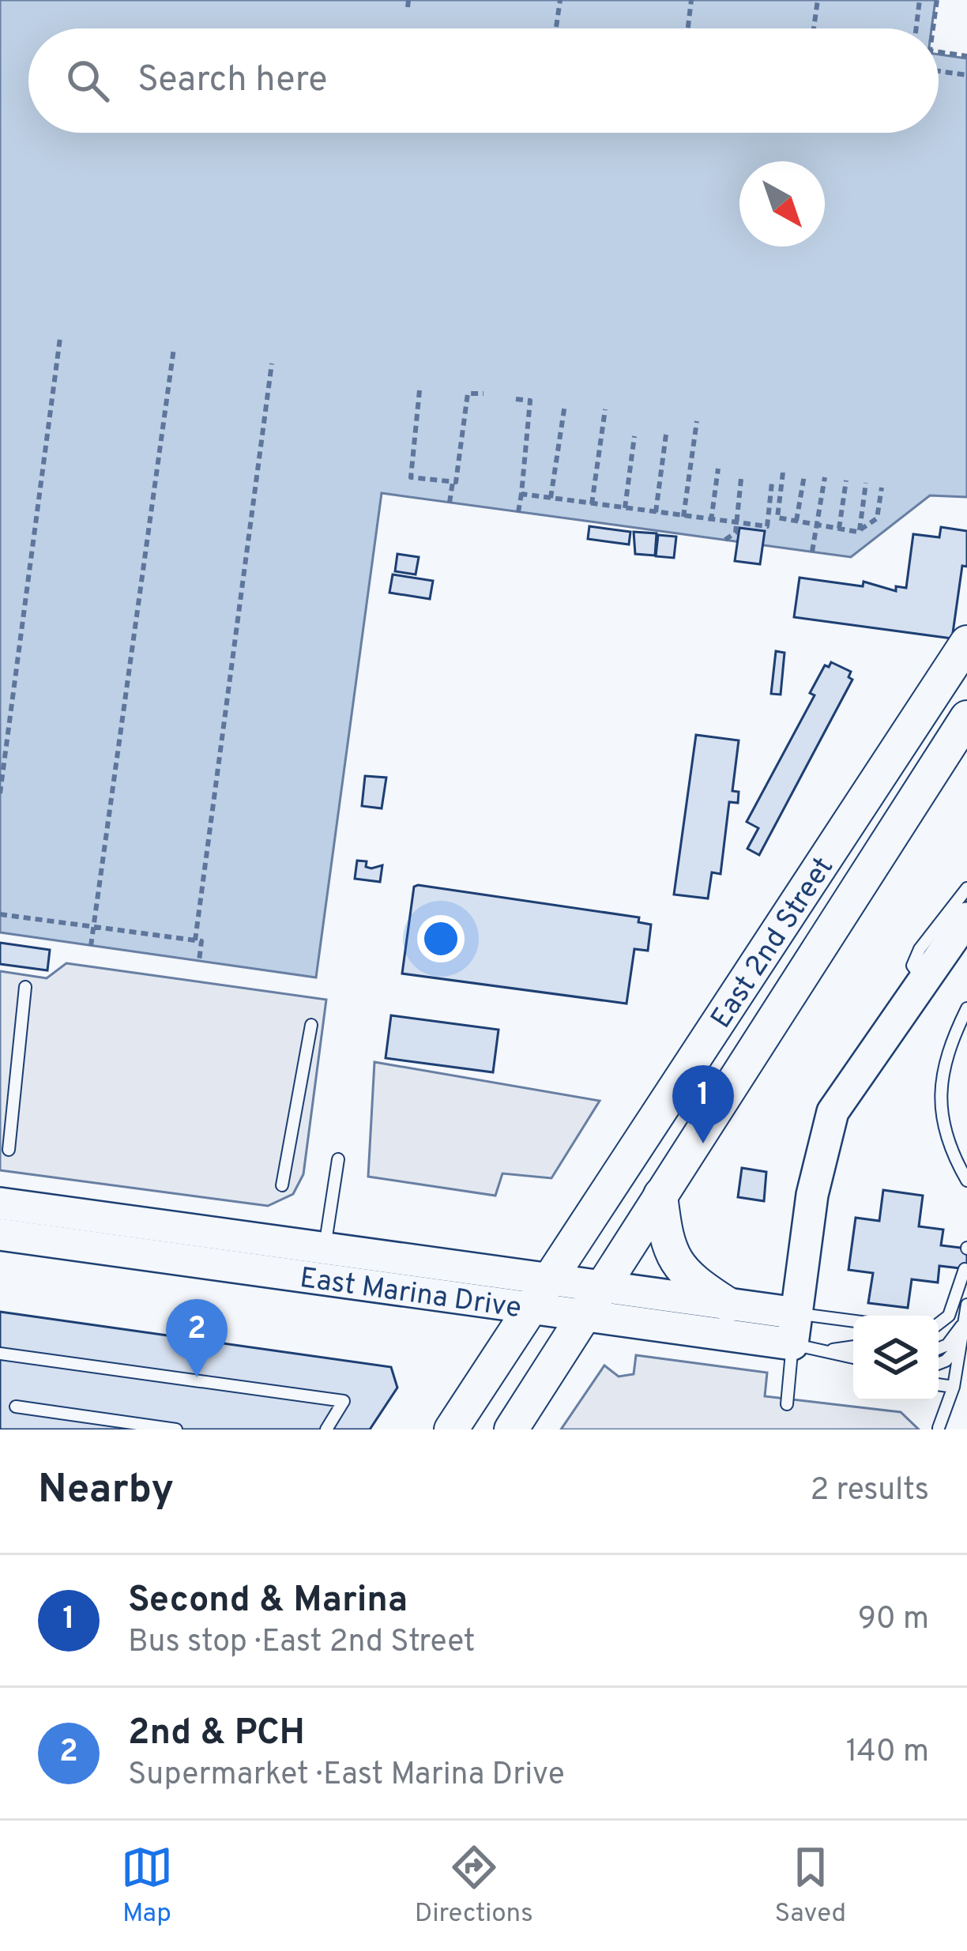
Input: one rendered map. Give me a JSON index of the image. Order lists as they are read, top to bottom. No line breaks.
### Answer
{"streets":{"main road":["East 2nd Street","East Marina Drive"]},"crossings":[["East 2nd Street","East Marina Drive"]],"north":"bottom right","page":{"search":"Search here","pins":["1","2"],"heading":["Nearby","2 results"],"list":[{"mark":"1","name":"Second & Marina","note":"Bus stop · East 2nd Street","value":"90 m"},{"mark":"2","name":"2nd & PCH","note":"Supermarket · East Marina Drive","value":"140 m"}],"nav":["Map","Directions","Saved"]}}
